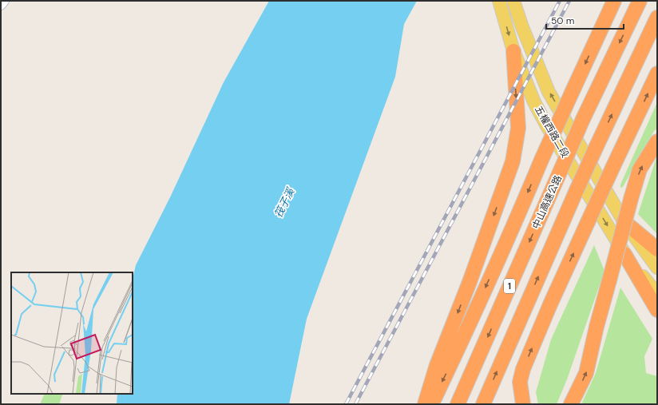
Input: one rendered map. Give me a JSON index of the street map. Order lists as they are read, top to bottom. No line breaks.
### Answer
{"streets":{"highway":["中山高速公路","1"],"main road":["五權西路二段"]},"water":["筏子溪"],"scale_bar":"50 m"}
